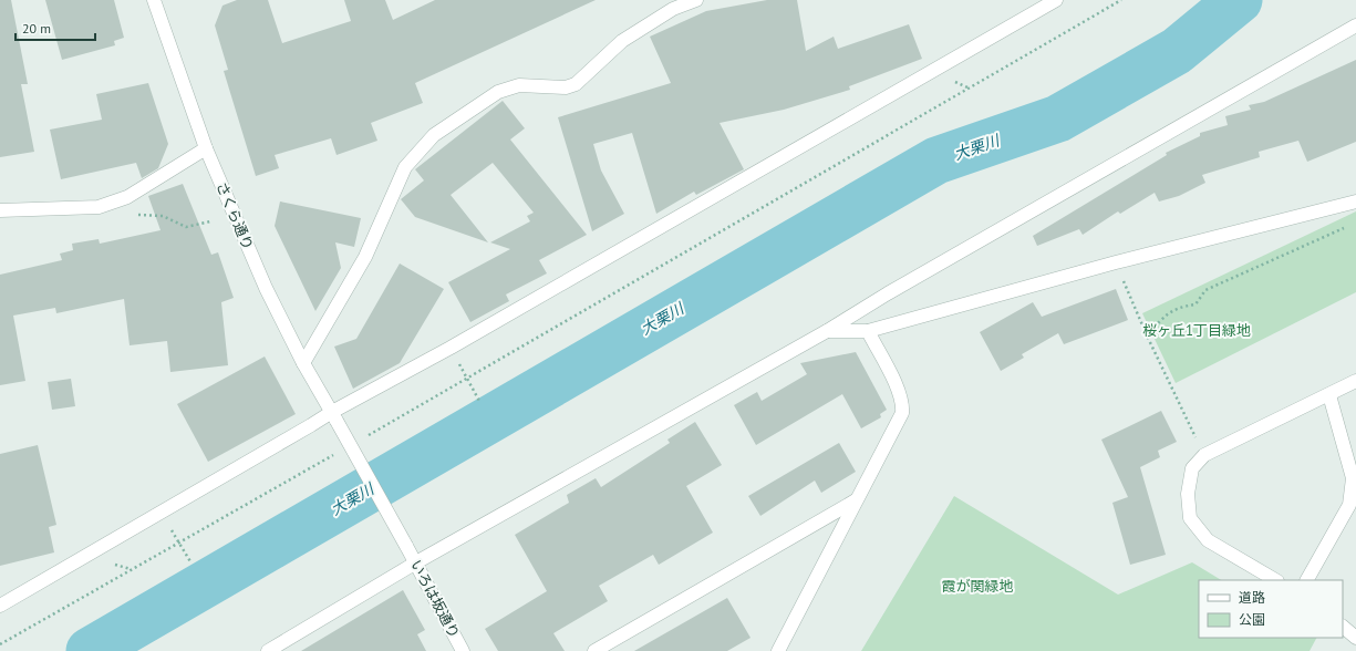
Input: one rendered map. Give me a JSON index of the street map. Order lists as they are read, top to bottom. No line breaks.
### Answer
{"streets":{"street":["さくら通り","いろは坂通り"]},"crossings":[["さくら通り","いろは坂通り"]],"water":["大栗川"],"parks":["桜ヶ丘1丁目緑地","霞が関緑地"],"legend":["道路","公園"],"scale_bar":"20 m"}
